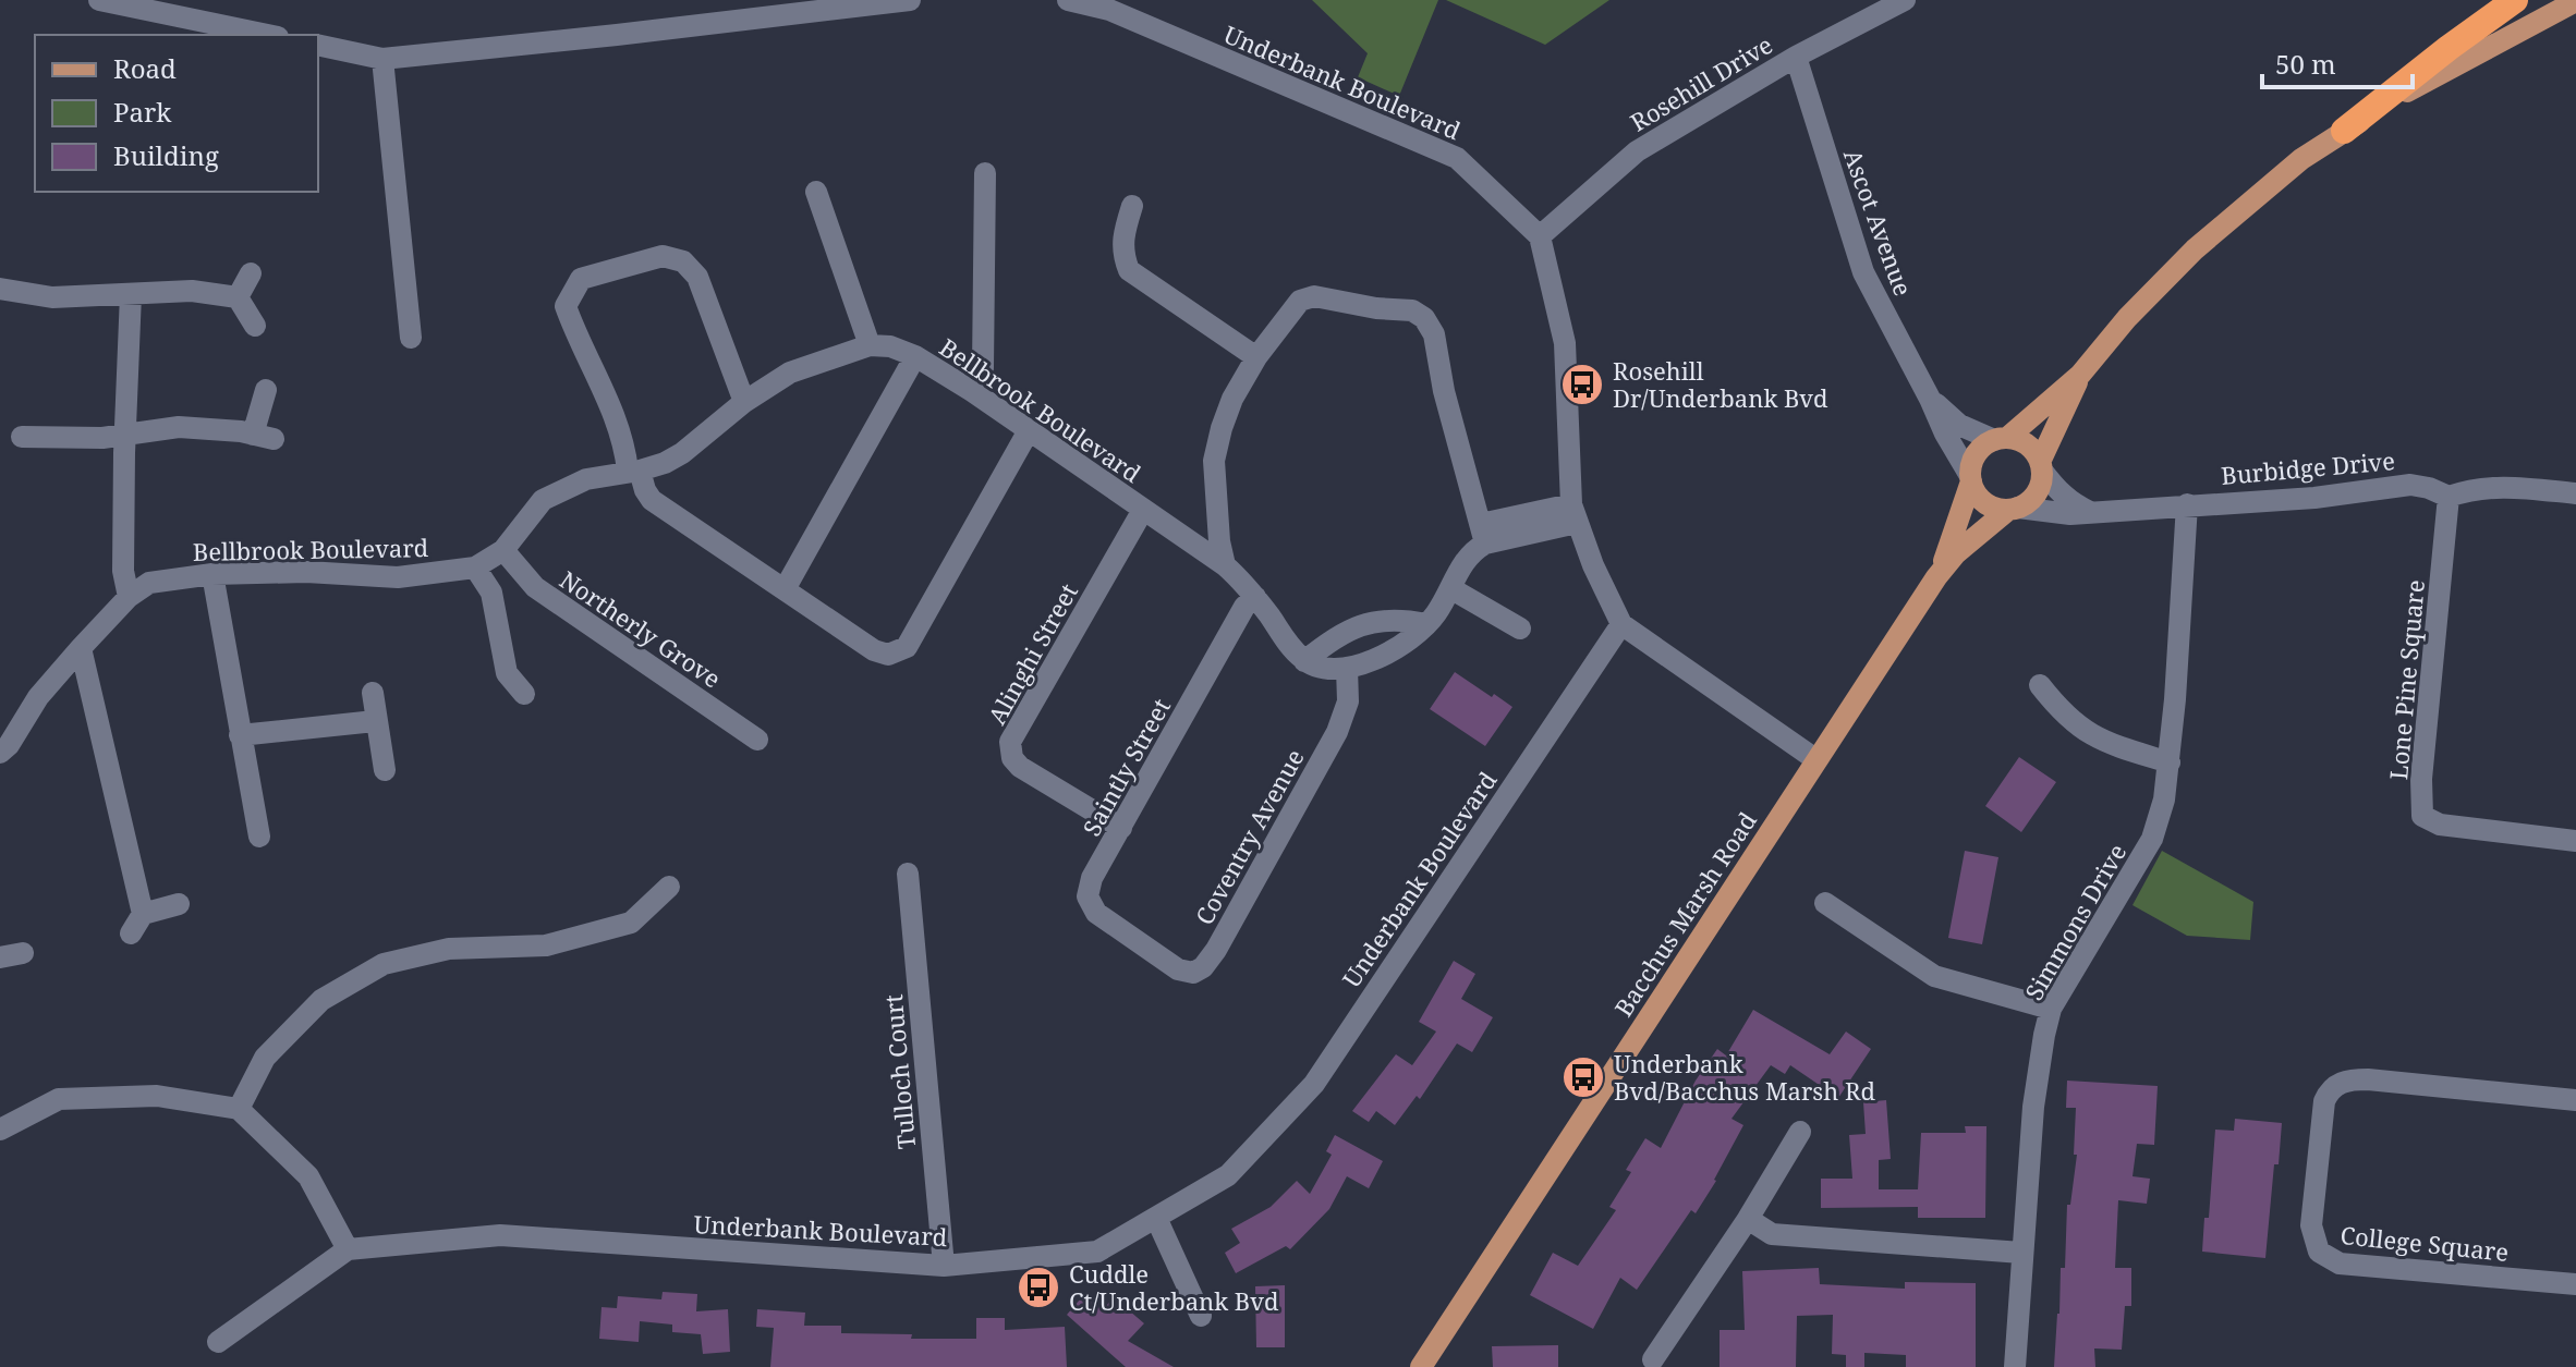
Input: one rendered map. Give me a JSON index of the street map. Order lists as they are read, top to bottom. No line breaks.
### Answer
{"streets":{"main road":["Bacchus Marsh Road"],"street":["Underbank Boulevard","Rosehill Drive","Ascot Avenue","Bellbrook Boulevard","Burbidge Drive","Northerly Grove","Alinghi Street","Lone Pine Square","Saintly Street","Coventry Avenue","Simmons Drive","Tulloch Court","College Square"]},"crossings":[["Underbank Boulevard","Rosehill Drive"],["Underbank Boulevard","Tulloch Court"],["Rosehill Drive","Ascot Avenue"],["Ascot Avenue","Burbidge Drive"],["Ascot Avenue","Bacchus Marsh Road"],["Bellbrook Boulevard","Northerly Grove"],["Bellbrook Boulevard","Alinghi Street"],["Bellbrook Boulevard","Saintly Street"],["Burbidge Drive","Lone Pine Square"],["Burbidge Drive","Bacchus Marsh Road"],["Burbidge Drive","Simmons Drive"],["Alinghi Street","Saintly Street"],["Saintly Street","Coventry Avenue"]],"places":{"bus stop":["Rosehill Dr/Underbank Bvd","Underbank Bvd/Bacchus Marsh Rd","Cuddle Ct/Underbank Bvd"]},"legend":["Road","Park","Building"],"scale_bar":"50 m"}
